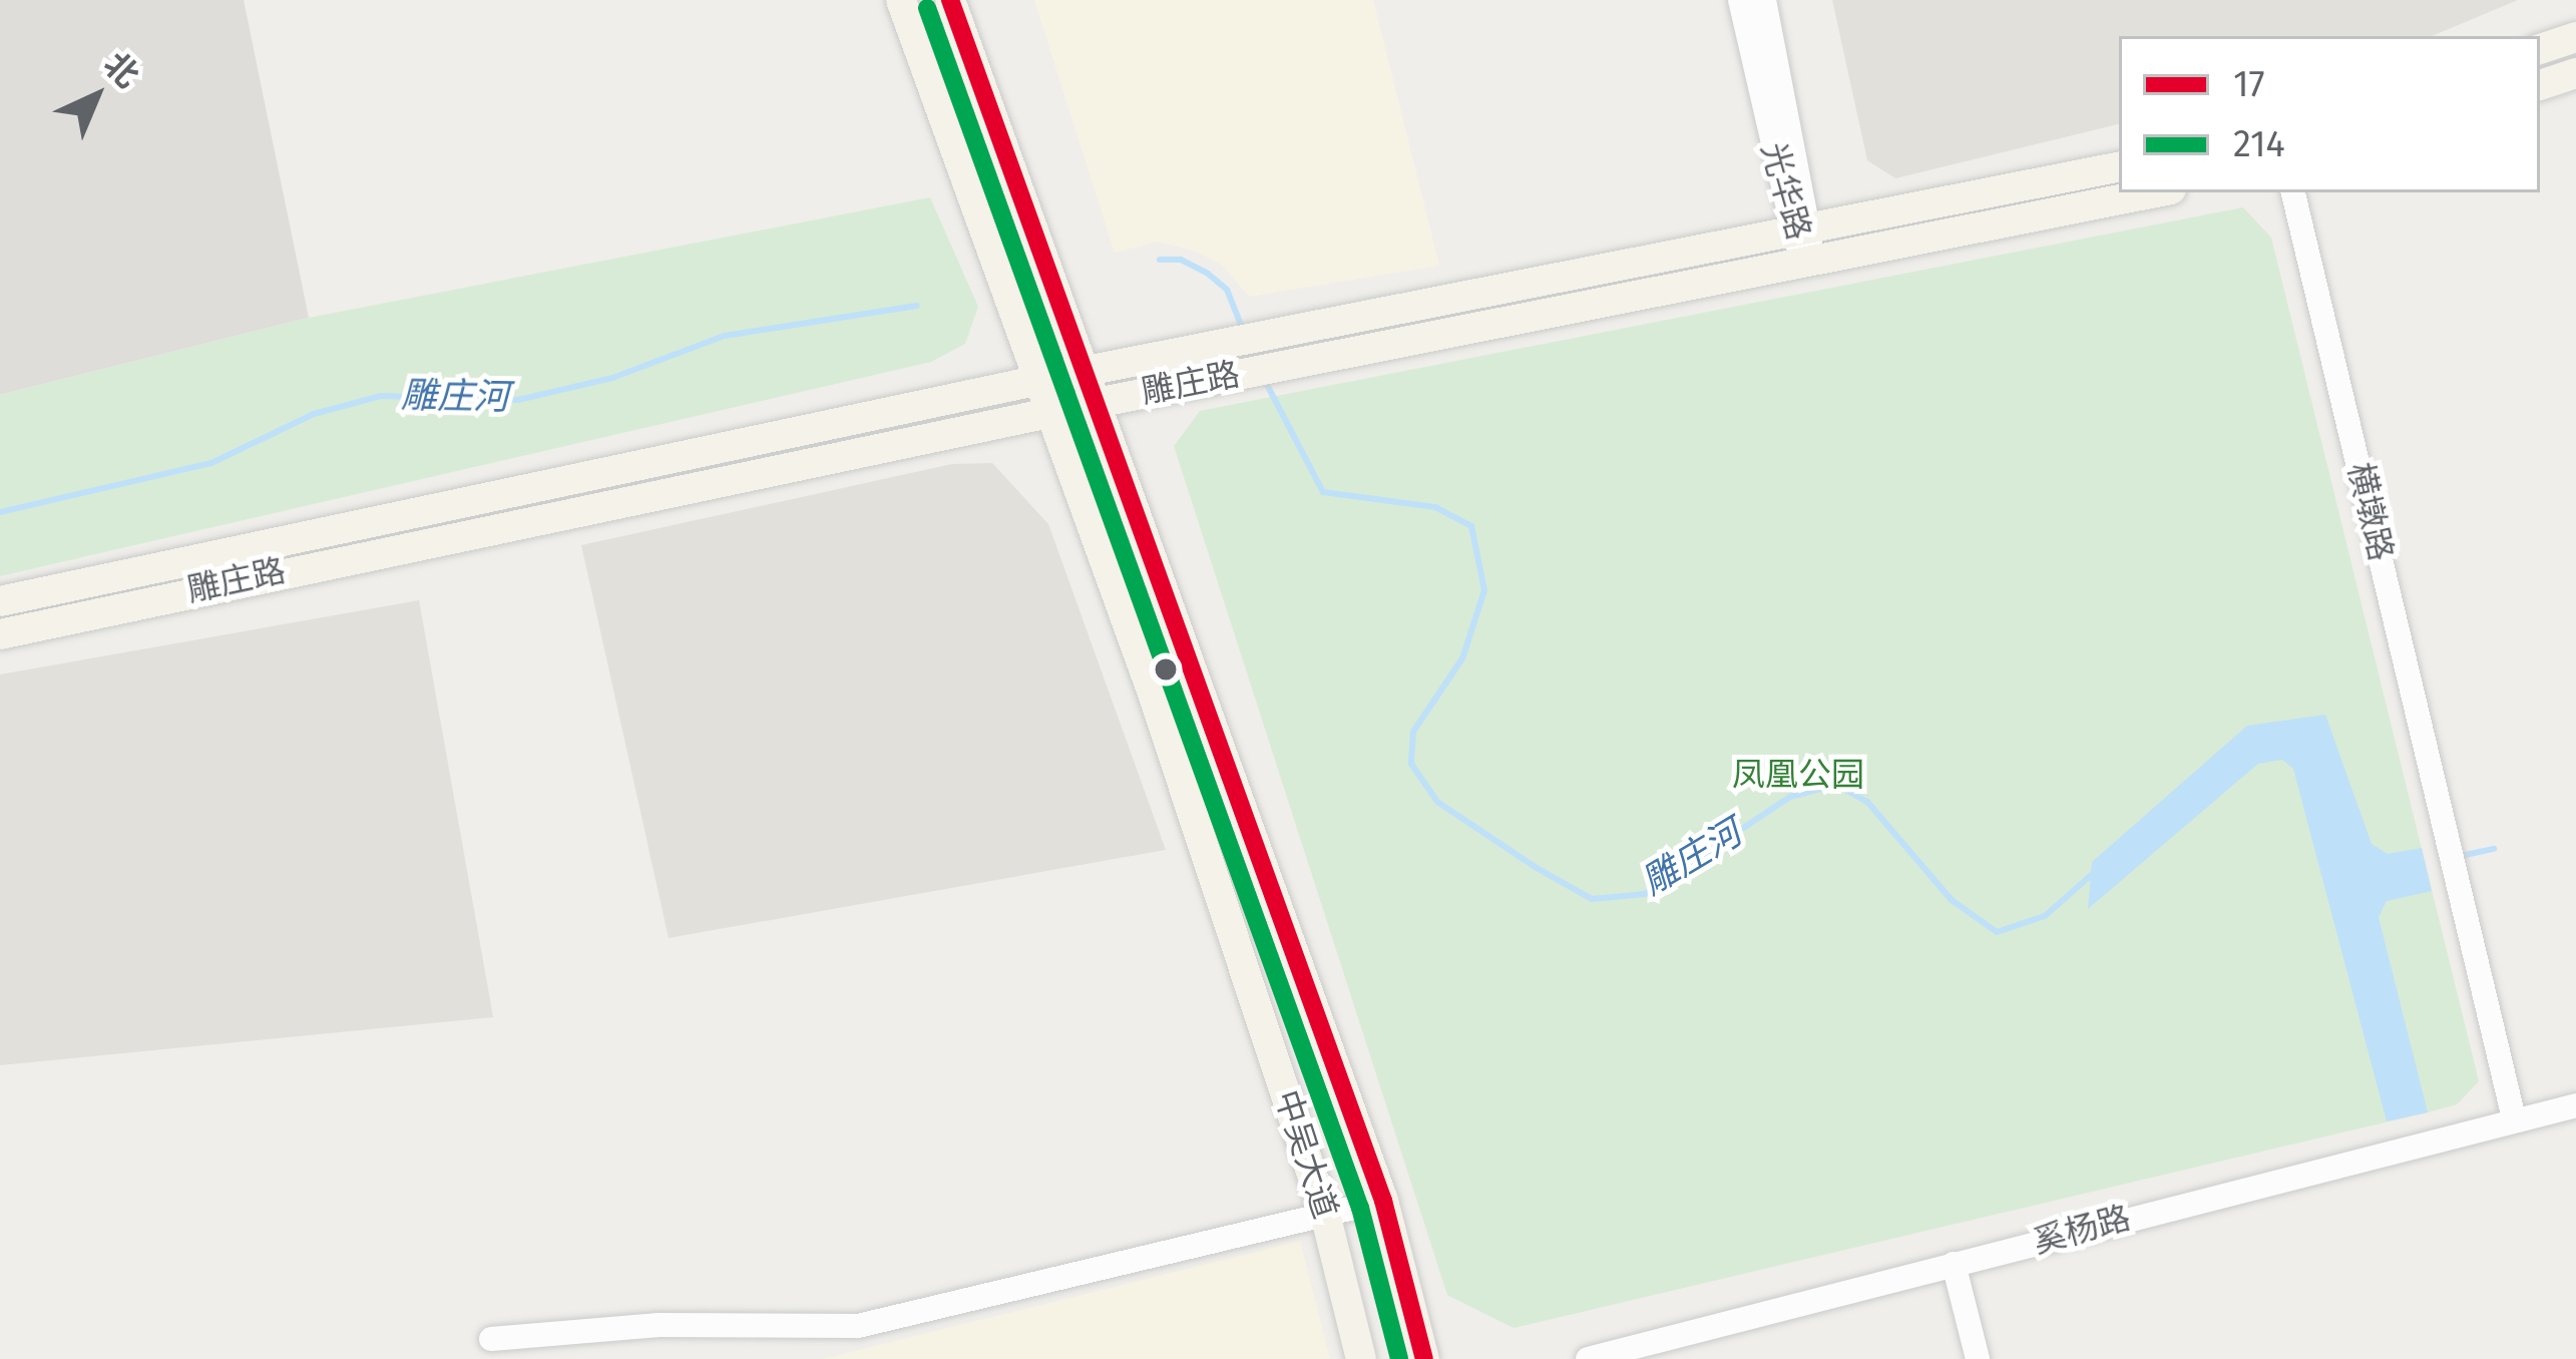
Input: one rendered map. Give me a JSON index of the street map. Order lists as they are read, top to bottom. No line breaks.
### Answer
{"streets":{"main road":["雕庄路","中吴大道"],"street":["光华路","横墩路","奚杨路"]},"crossings":[["光华路","雕庄路"],["雕庄路","中吴大道"],["横墩路","奚杨路"]],"water":["雕庄河"],"parks":["凤凰公园"],"lines":["transit line 17","transit line 214"],"legend":["17","214"],"north":"top right"}
